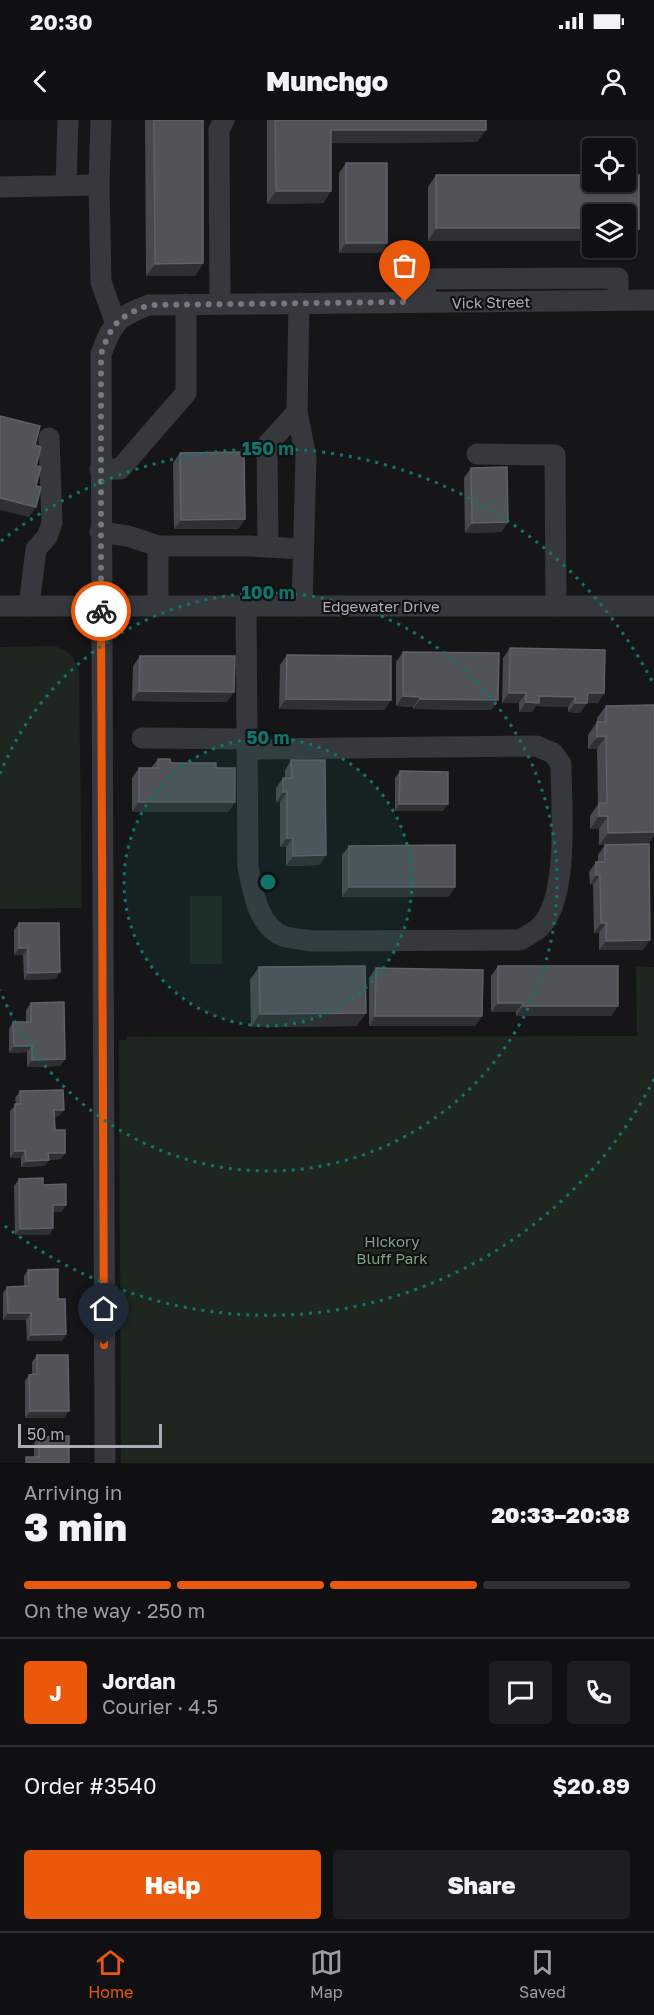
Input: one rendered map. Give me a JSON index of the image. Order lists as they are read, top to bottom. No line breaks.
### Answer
{"streets":{"street":["Vick Street","Edgewater Drive"]},"crossings":[["Vick Street","Edgewater Drive"]],"parks":["Hickory Bluff Park"],"scale_bar":"50 m","page":{"status":"20:30","header":"Munchgo","scale":"50 m","heading":["3 min","Arriving in","20:33–20:38"],"panel":["Jordan","Courier · 4.5","Order #3540","$20.89"],"bar":"On the way · 250 m","round":"J","buttons":["Help","Share"],"tabs":["Home","Map","Saved"]},"rings":["150 m","100 m","50 m"]}
